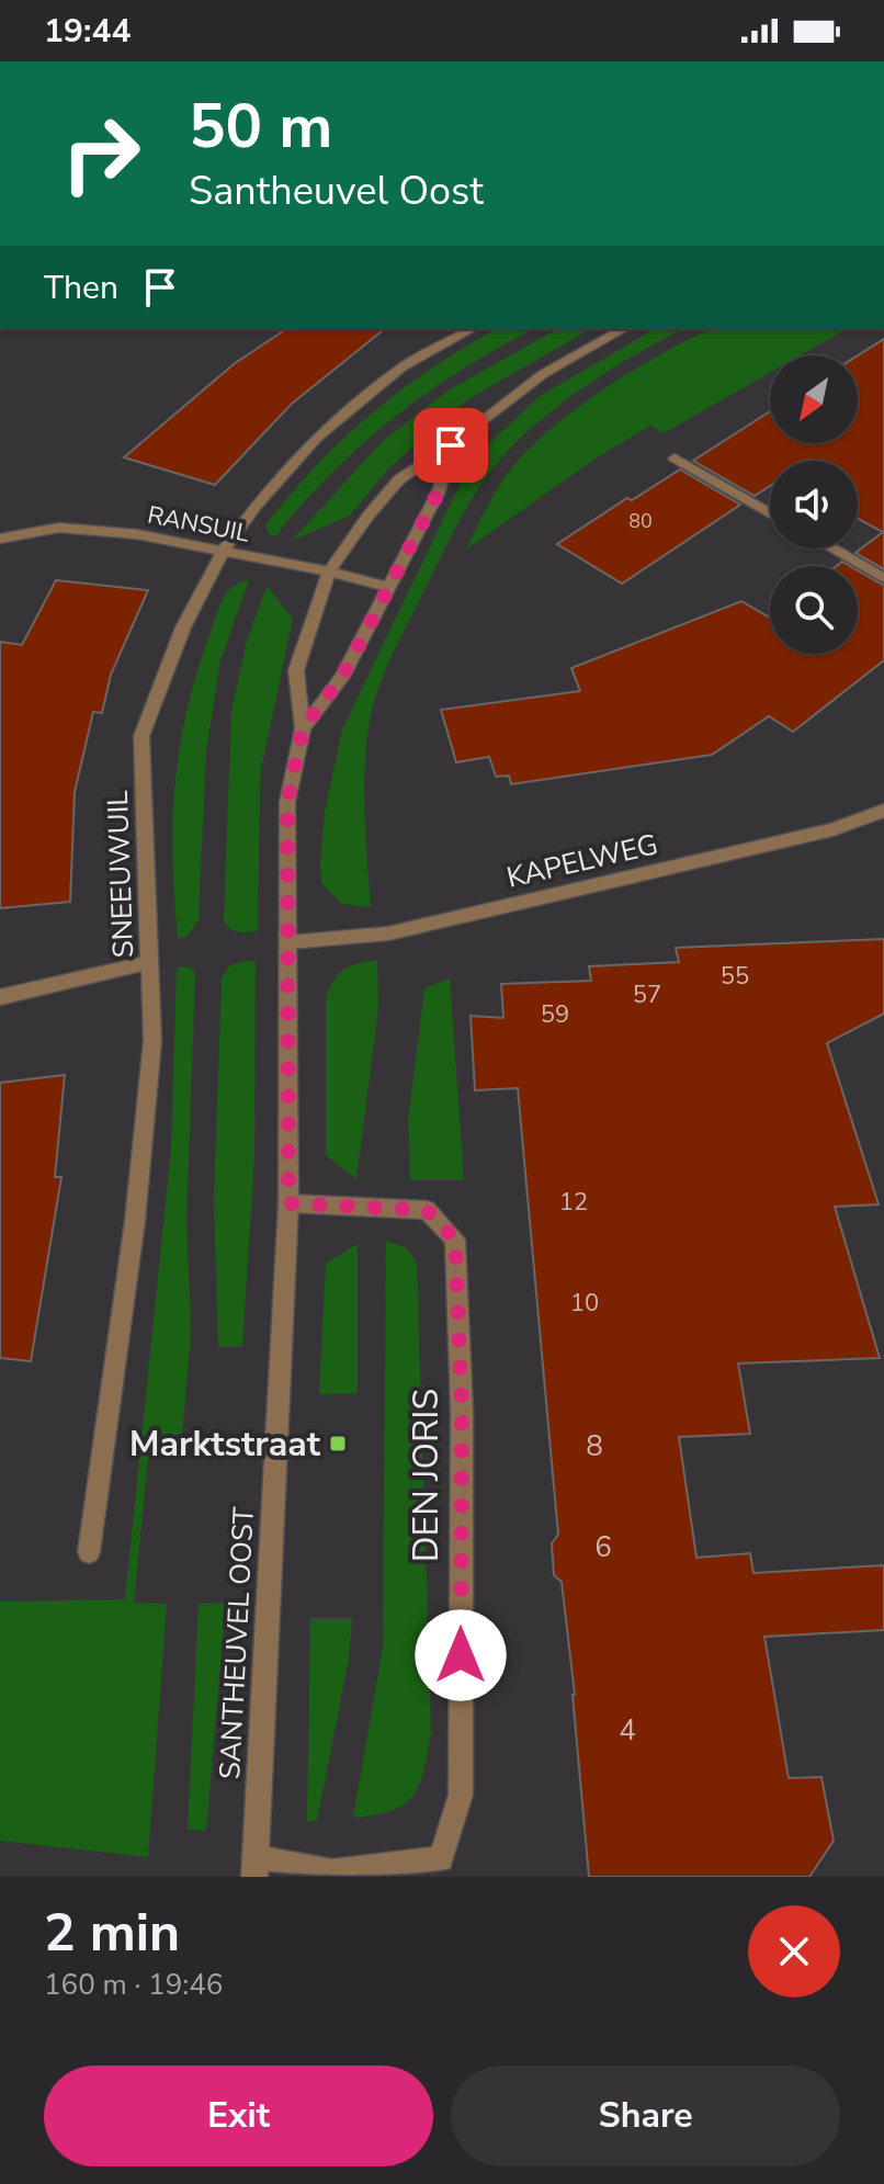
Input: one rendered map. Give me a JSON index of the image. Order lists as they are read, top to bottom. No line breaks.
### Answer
{"streets":{"street":["RANSUIL","KAPELWEG","SNEEUWUIL","DEN JORIS","SANTHEUVEL OOST"]},"crossings":[["RANSUIL","SNEEUWUIL"],["RANSUIL","SANTHEUVEL OOST"],["KAPELWEG","SANTHEUVEL OOST"],["DEN JORIS","SANTHEUVEL OOST"]],"places":{"transit":["Marktstraat"]},"house_numbers":["80","55","57","59","12","10","8","6","4"],"north":"bottom left","page":{"status":"19:44","turn":["50 m","Santheuvel Oost"],"then":"Then","heading":["2 min","160 m · 19:46"],"buttons":["Exit","Share"]}}
